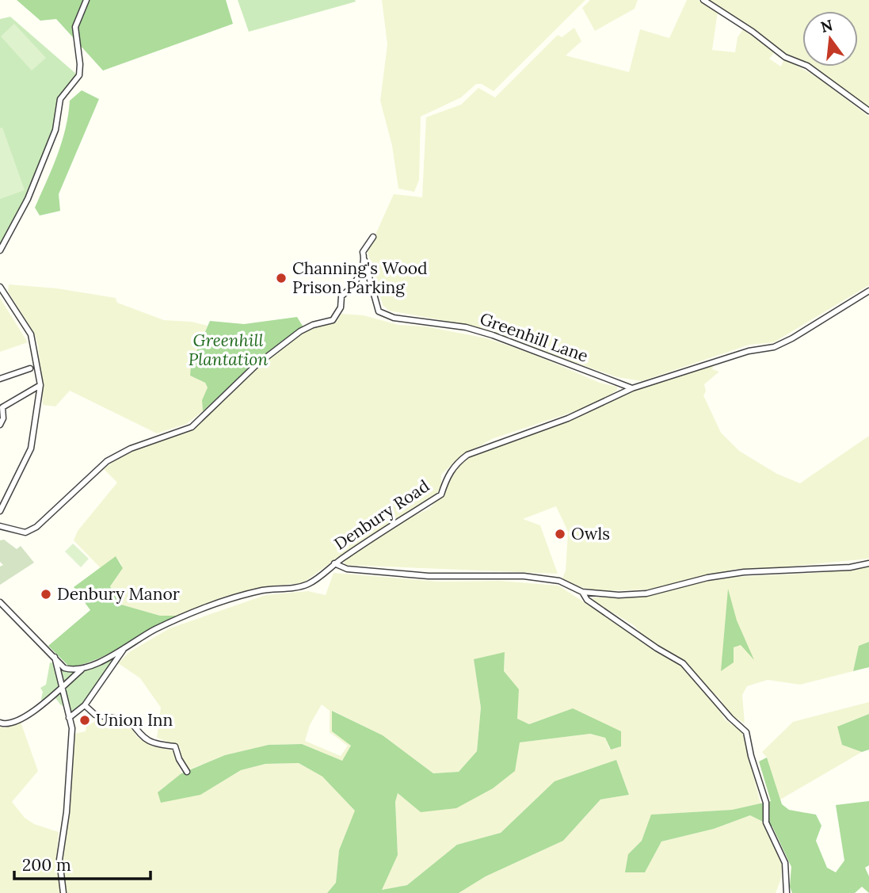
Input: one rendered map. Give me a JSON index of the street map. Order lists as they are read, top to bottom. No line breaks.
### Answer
{"streets":{"street":["Greenhill Lane","Denbury Road"]},"crossings":[["Greenhill Lane","Denbury Road"]],"parks":["Greenhill Plantation"],"places":["Channing's Wood Prison Parking","Owls","Denbury Manor","Union Inn"],"scale_bar":"200 m","north":"top"}
